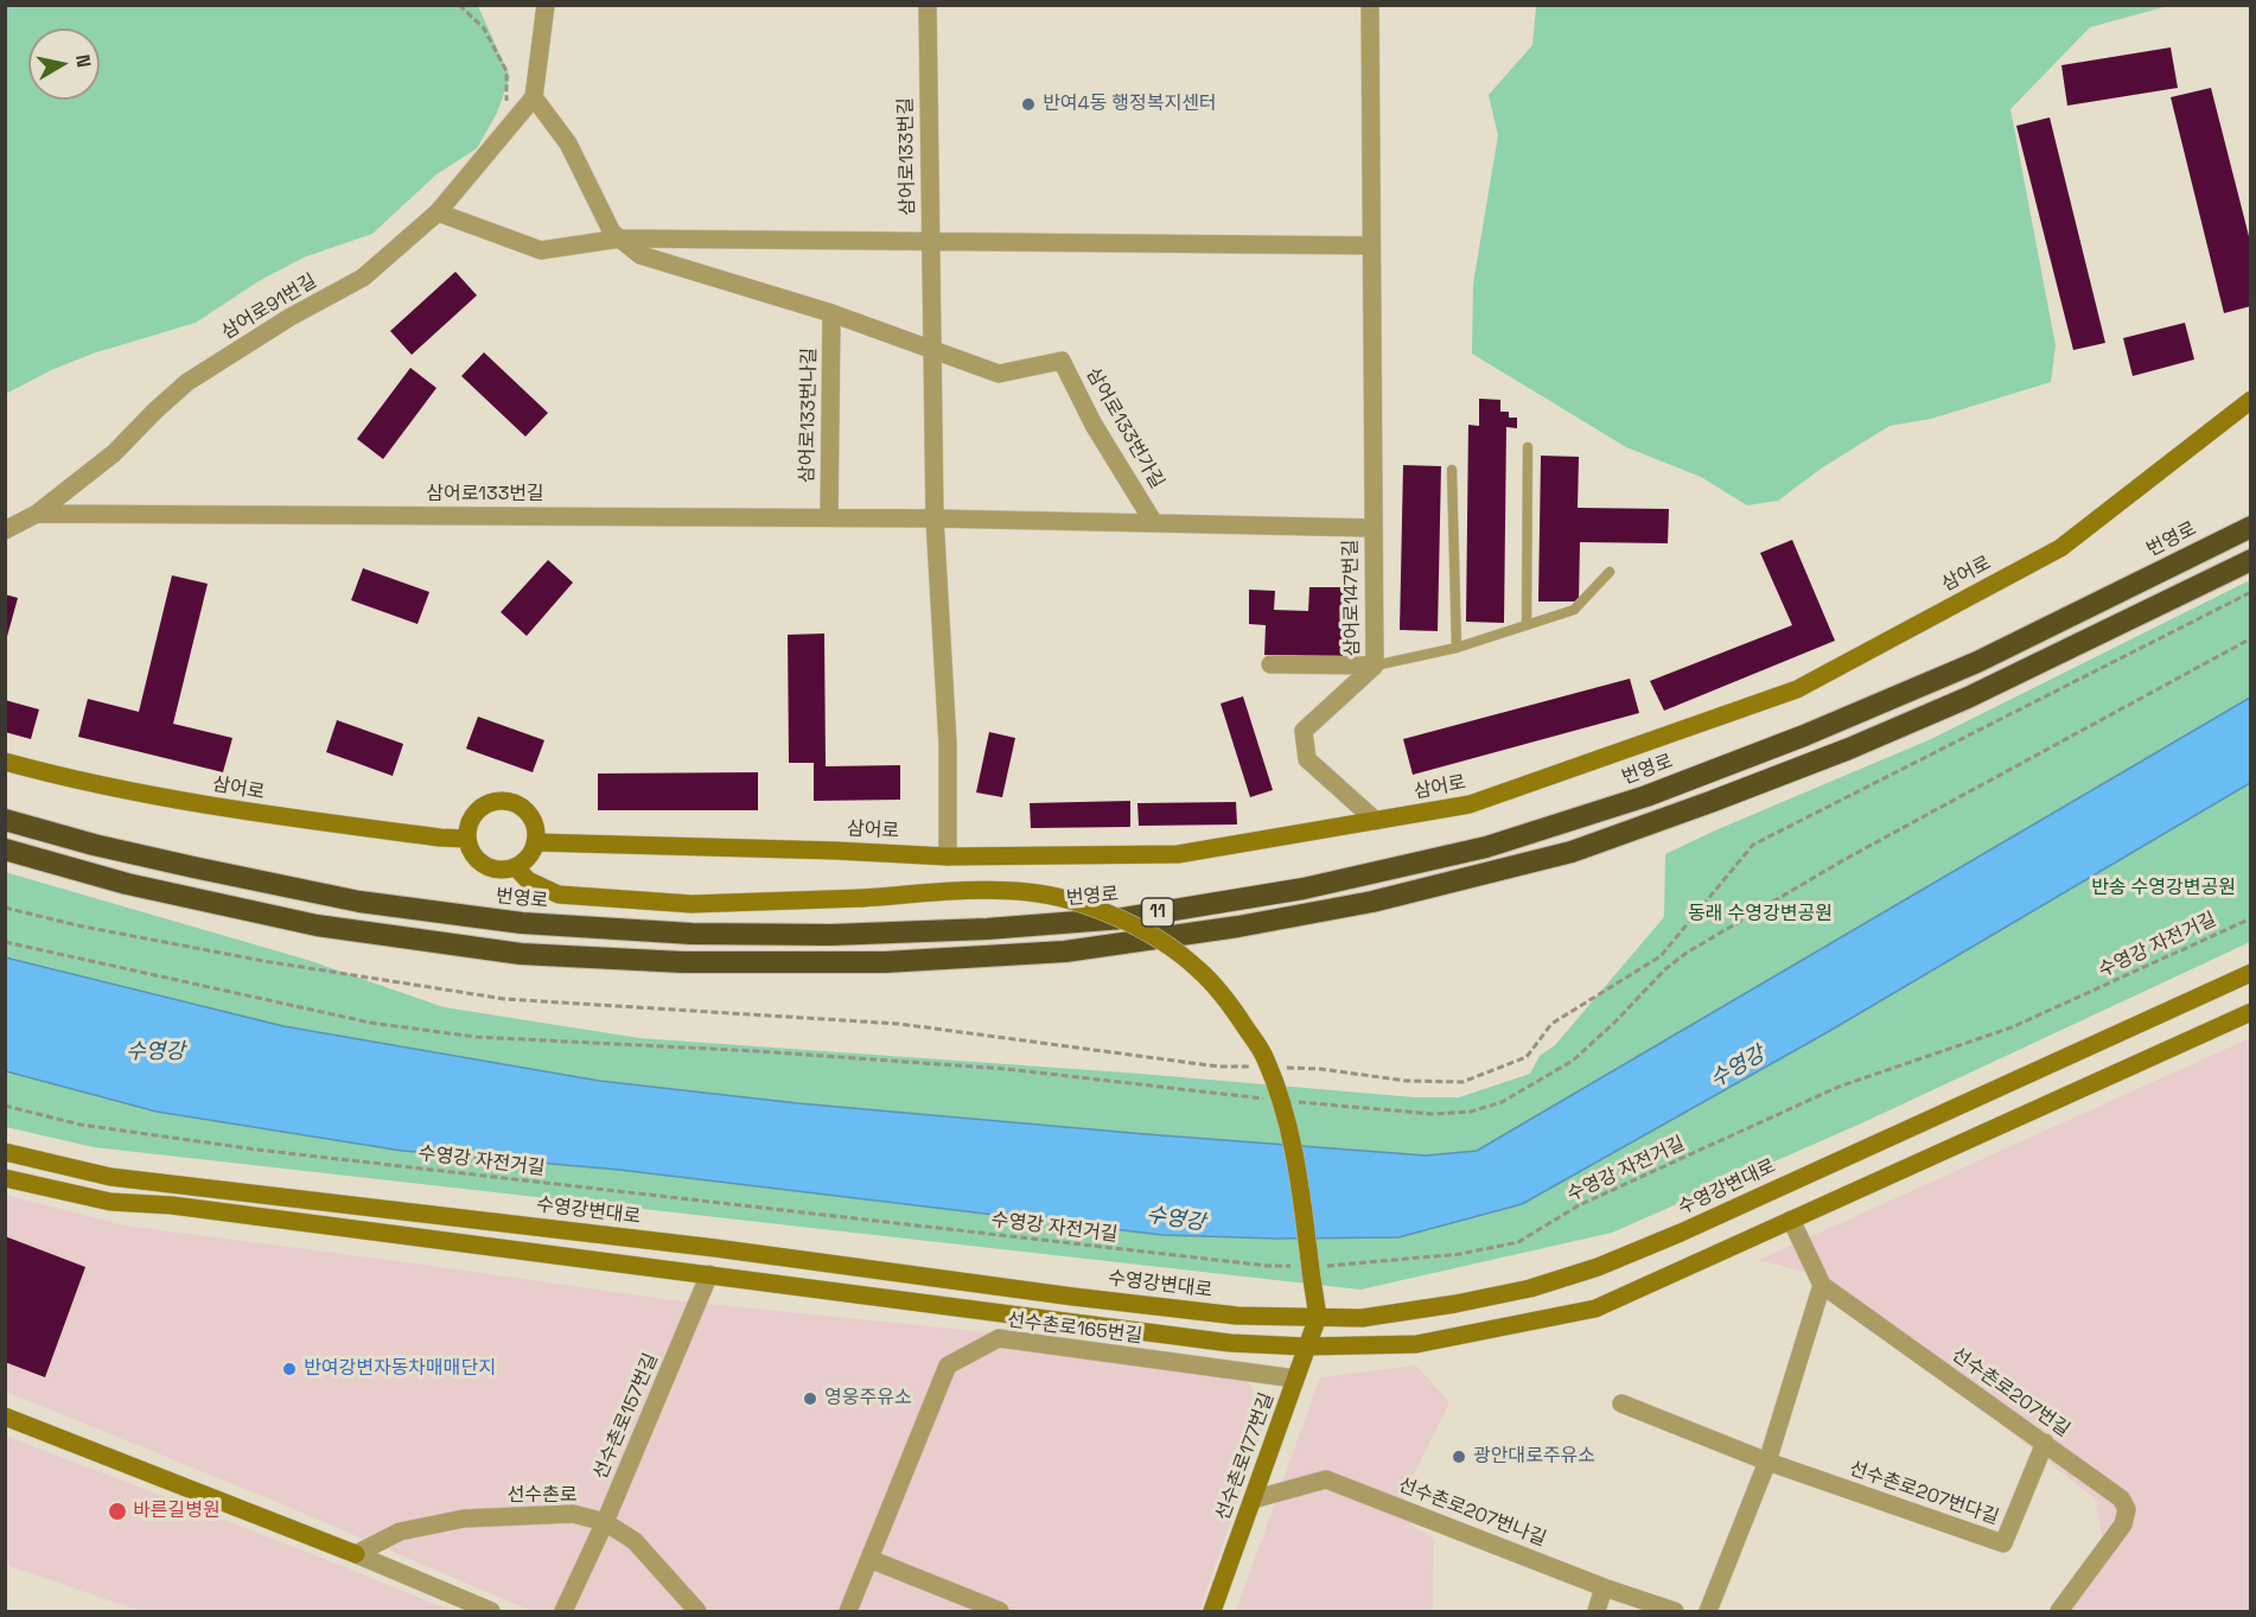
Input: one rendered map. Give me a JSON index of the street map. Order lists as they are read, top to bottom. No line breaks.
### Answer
{"streets":{"highway":["번영로","11"],"main road":["삼어로","수영강변대로","선수촌로177번길"],"street":["삼어로133번길","삼어로91번길","삼어로133번나길","삼어로133번가길","삼어로147번길","선수촌로165번길","선수촌로207번길","선수촌로157번길","선수촌로207번다길","선수촌로","선수촌로207번나길"],"path":["수영강 자전거길"]},"crossings":[["삼어로133번길","삼어로91번길"],["삼어로133번길","삼어로133번나길"],["삼어로133번길","삼어로133번가길"],["삼어로133번길","삼어로"],["삼어로","삼어로147번길"],["수영강변대로","선수촌로177번길"],["선수촌로165번길","선수촌로177번길"],["선수촌로207번길","선수촌로207번다길"],["선수촌로157번길","선수촌로"],["선수촌로177번길","선수촌로207번나길"]],"water":["수영강"],"parks":["반송 수영강변공원","동래 수영강변공원"],"places":["반여4동 행정복지센터","반여강변자동차매매단지","영웅주유소","광안대로주유소","바른길병원"],"north":"right"}
